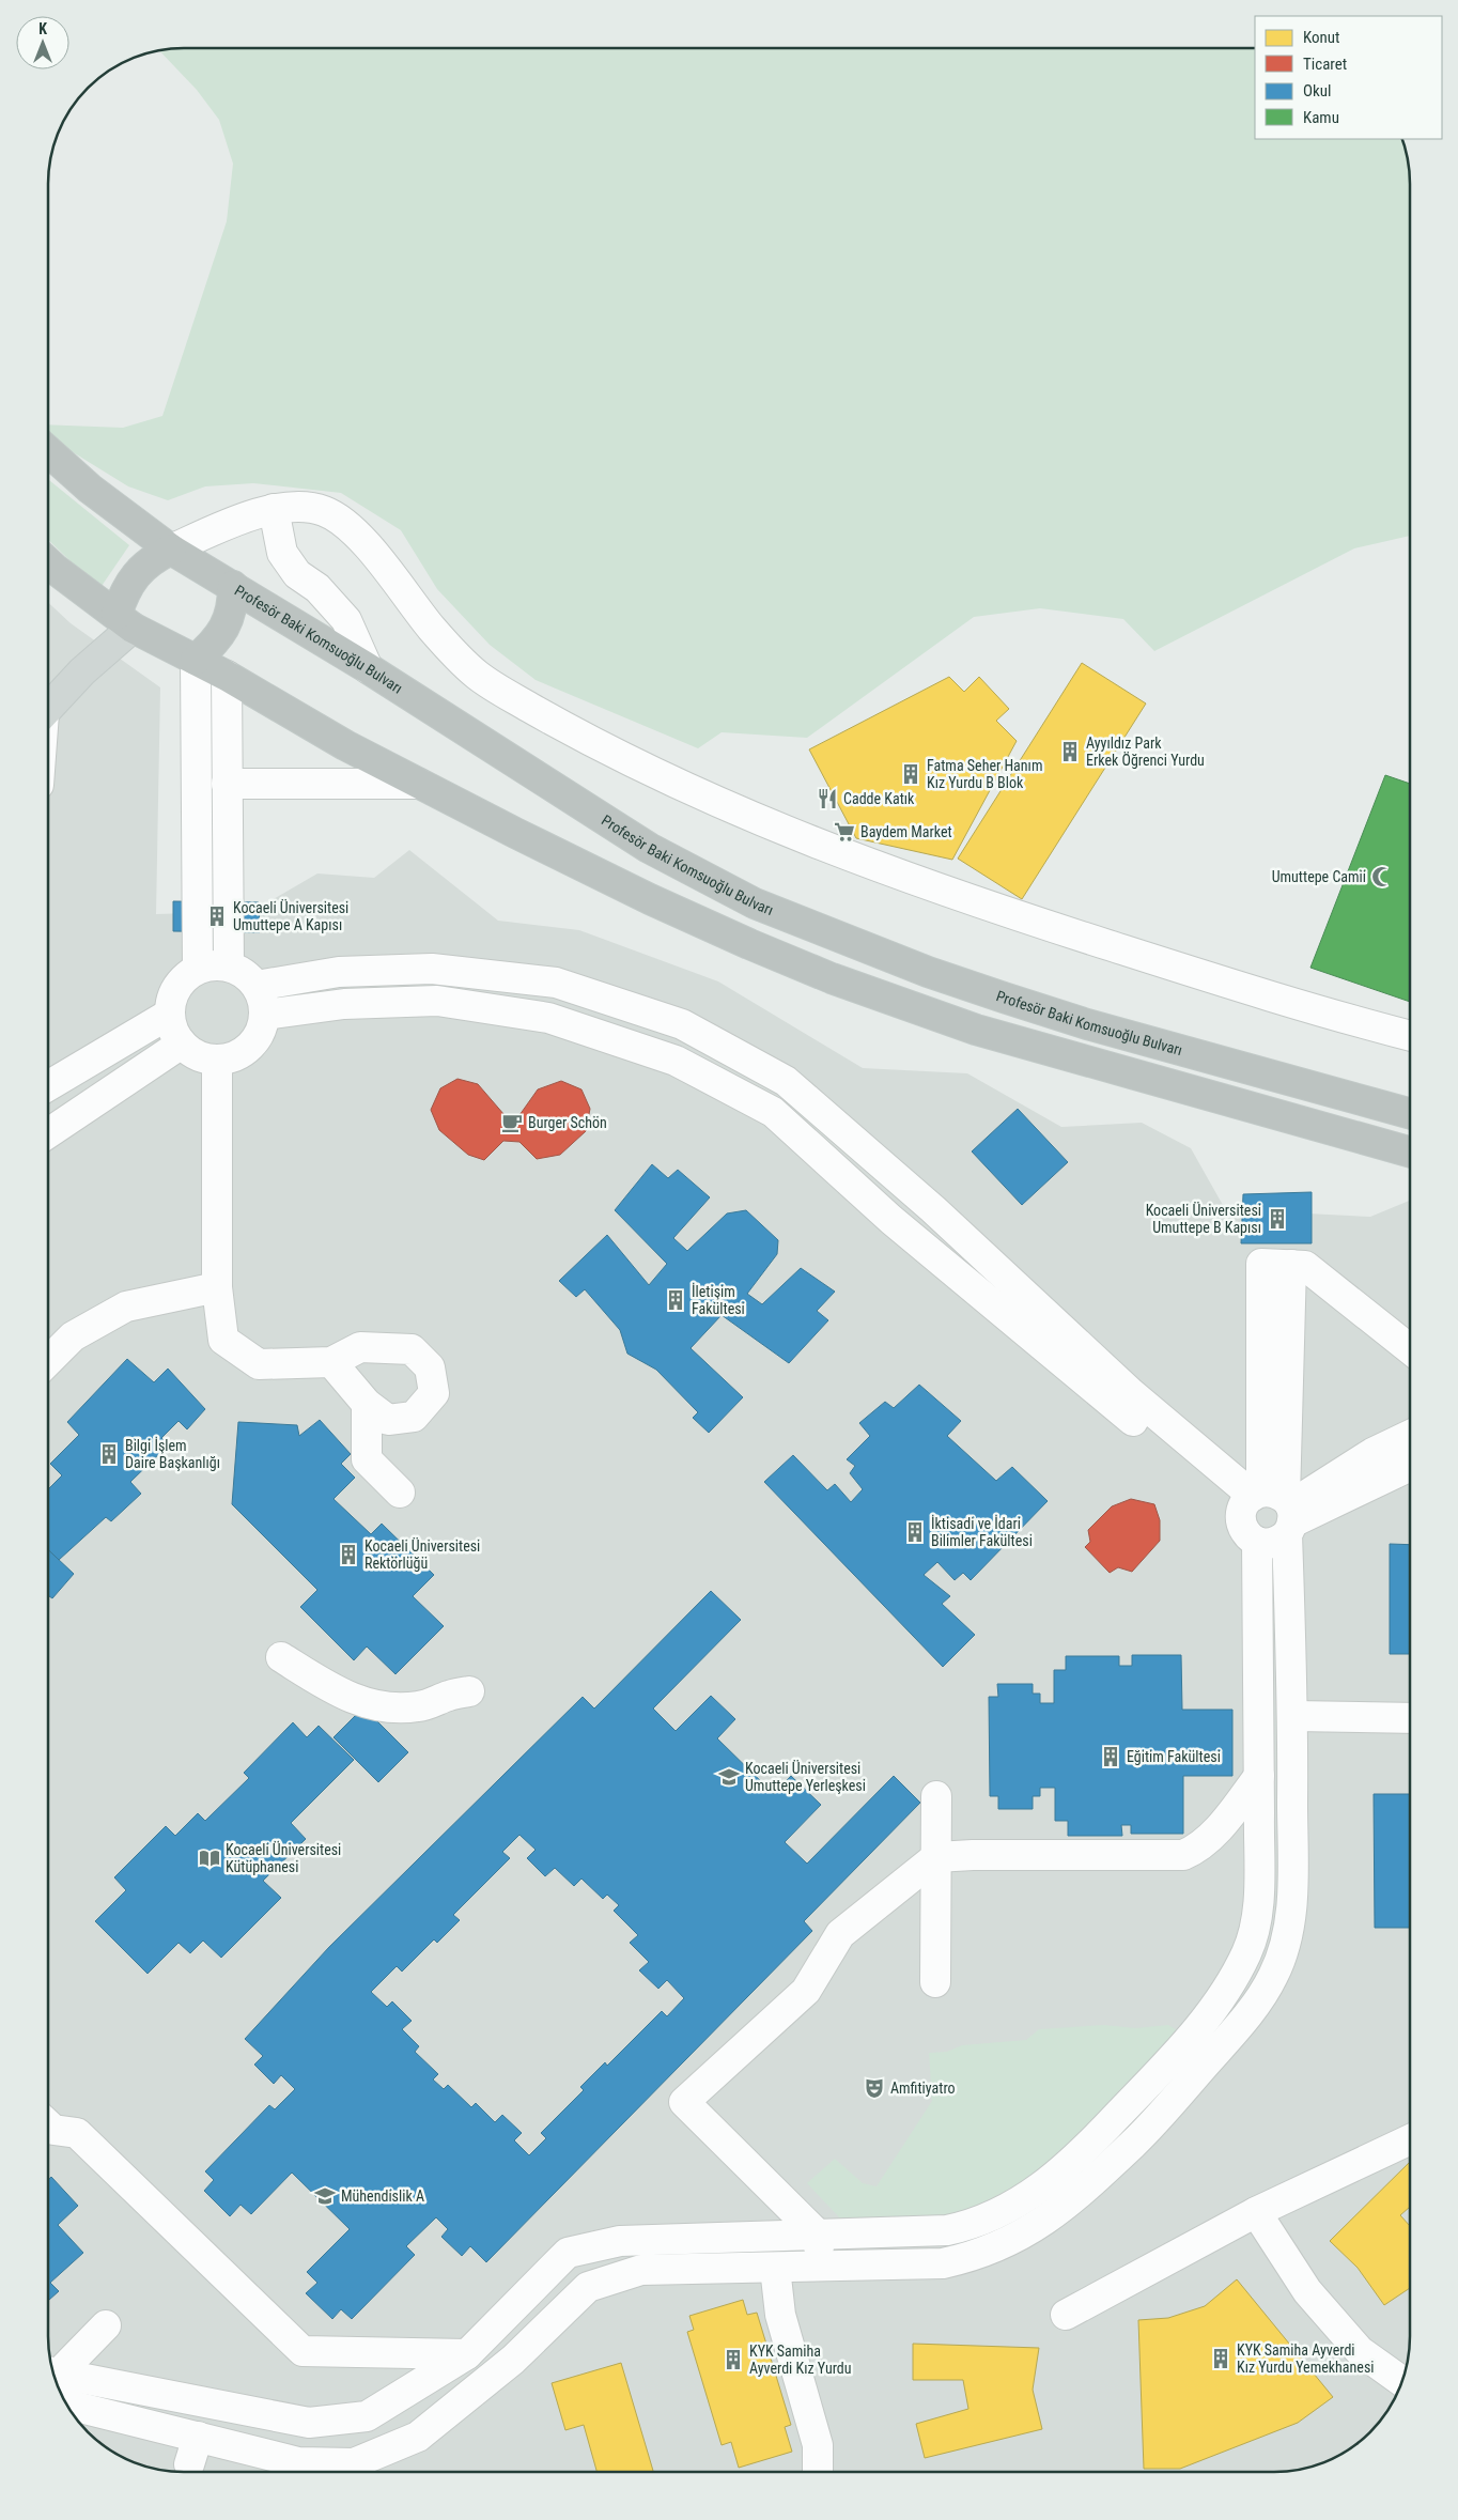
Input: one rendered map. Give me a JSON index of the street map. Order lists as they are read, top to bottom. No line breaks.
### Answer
{"streets":{"highway":["Profesör Baki Komsuoğlu Bulvarı"]},"places":{"building":["Ayyıldız Park Erkek Öğrenci Yurdu","Fatma Seher Hanım Kız Yurdu B Blok","Kocaeli Üniversitesi Umuttepe A Kapısı","Kocaeli Üniversitesi Umuttepe B Kapısı","İletişim Fakültesi","Bilgi İşlem Daire Başkanlığı","İktisadi ve İdari Bilimler Fakültesi","Kocaeli Üniversitesi Rektörlüğü","Eğitim Fakültesi","KYK Samiha Ayverdi Kız Yurdu Yemekhanesi","KYK Samiha Ayverdi Kız Yurdu"],"restaurant":["Cadde Katık"],"supermarket":["Baydem Market"],"mosque":["Umuttepe Camii"],"cafe":["Burger Schön"],"school or university":["Kocaeli Üniversitesi Umuttepe Yerleşkesi","Mühendislik A"],"library":["Kocaeli Üniversitesi Kütüphanesi"],"theatre":["Amfitiyatro"]},"legend":["Konut","Ticaret","Okul","Kamu"],"north":"top"}
